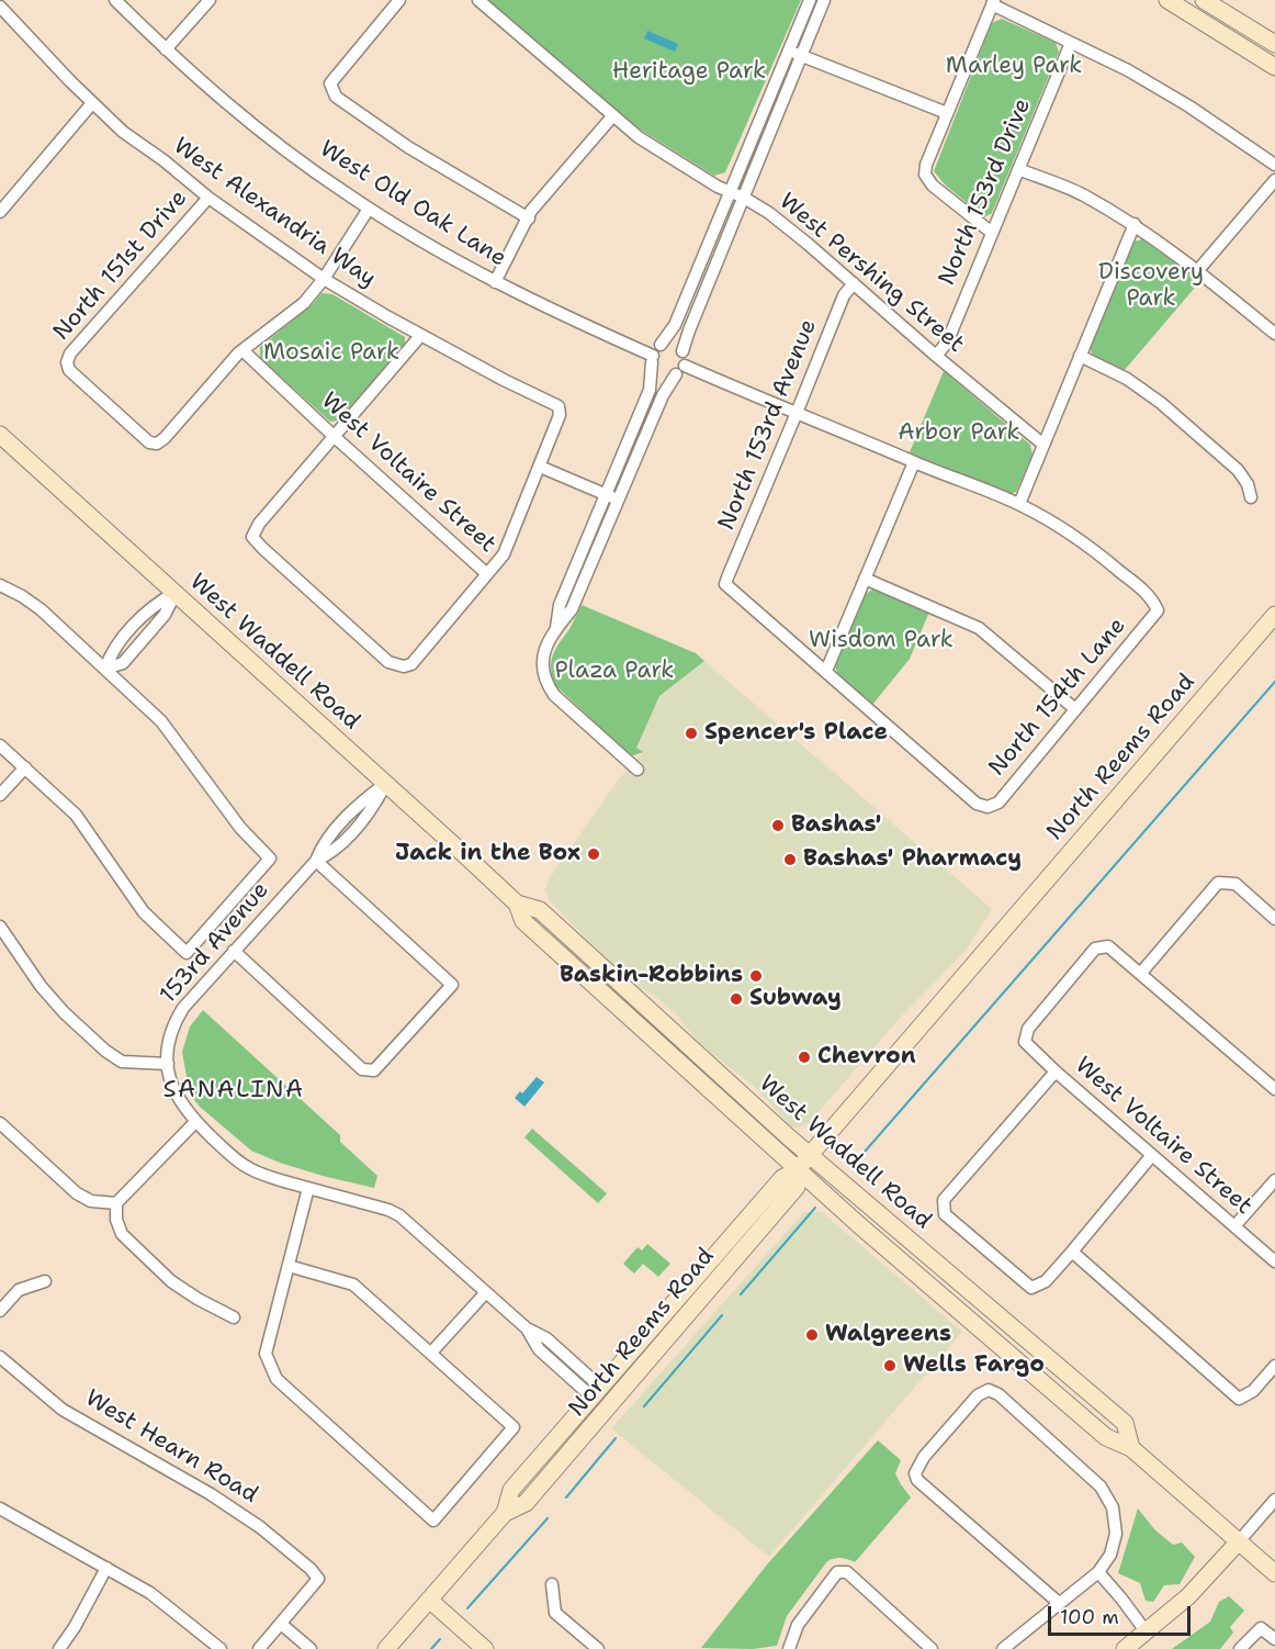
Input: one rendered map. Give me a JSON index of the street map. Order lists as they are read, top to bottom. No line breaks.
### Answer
{"streets":{"main road":["West Waddell Road","North Reems Road"],"street":["North 153rd Drive","West Old Oak Lane","West Alexandria Way","North 151st Drive","West Pershing Street","North 153rd Avenue","West Voltaire Street","North 154th Lane","153rd Avenue","West Hearn Road"]},"crossings":[["North 153rd Drive","West Pershing Street"],["West Alexandria Way","North 151st Drive"],["North 151st Drive","West Voltaire Street"],["West Pershing Street","North 153rd Avenue"],["North 153rd Avenue","North 154th Lane"],["West Waddell Road","North Reems Road"],["West Waddell Road","153rd Avenue"]],"districts":["SANALINA"],"parks":["Marley Park","Heritage Park","Discovery Park","Mosaic Park","Arbor Park","Wisdom Park","Plaza Park"],"places":["Spencer's Place","Bashas'","Jack in the Box","Bashas' Pharmacy","Baskin-Robbins","Subway","Chevron","Walgreens","Wells Fargo"],"scale_bar":"100 m"}
